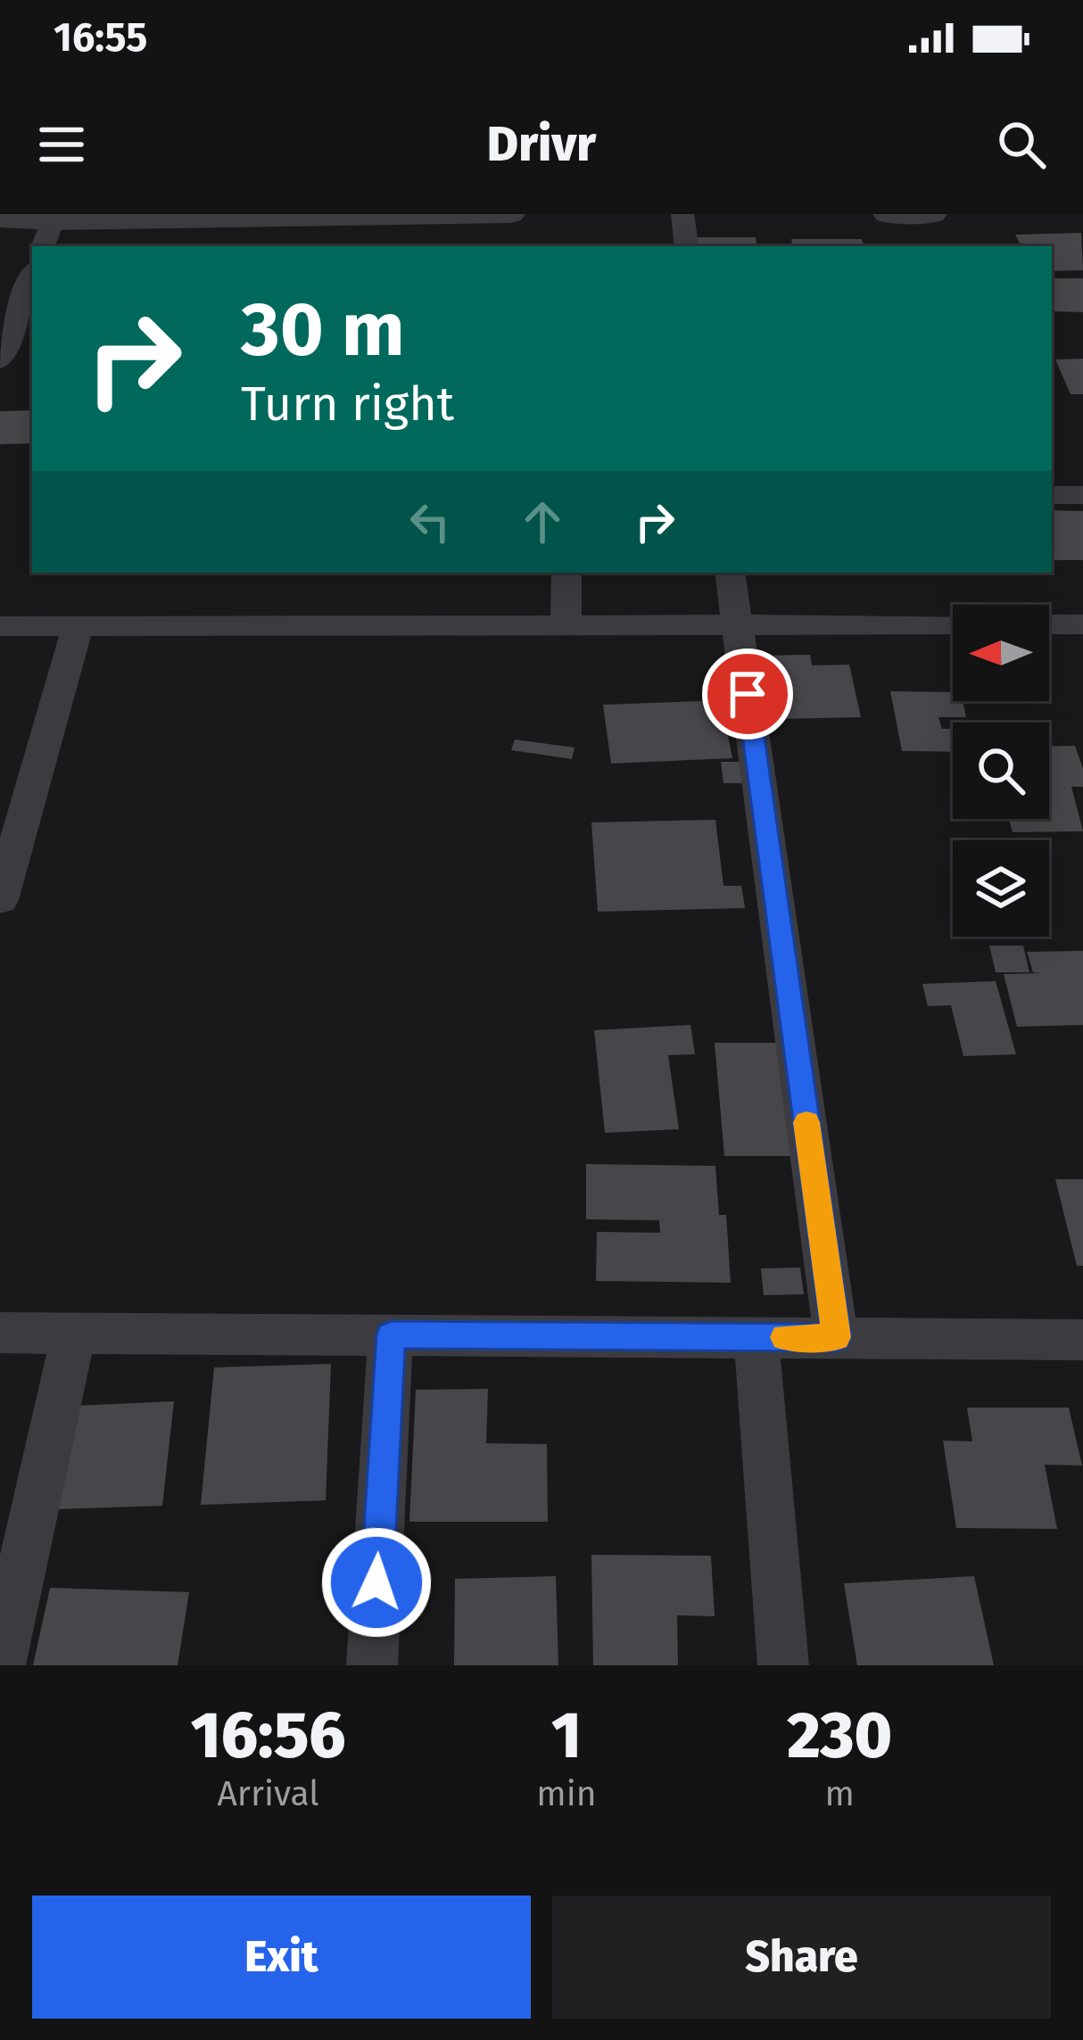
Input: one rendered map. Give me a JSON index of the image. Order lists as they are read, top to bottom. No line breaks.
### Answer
{"north":"left","page":{"status":"16:55","header":"Drivr","turn":["30 m","Turn right"],"eta":["16:56","Arrival","1","min","230","m"],"buttons":["Exit","Share"]}}
